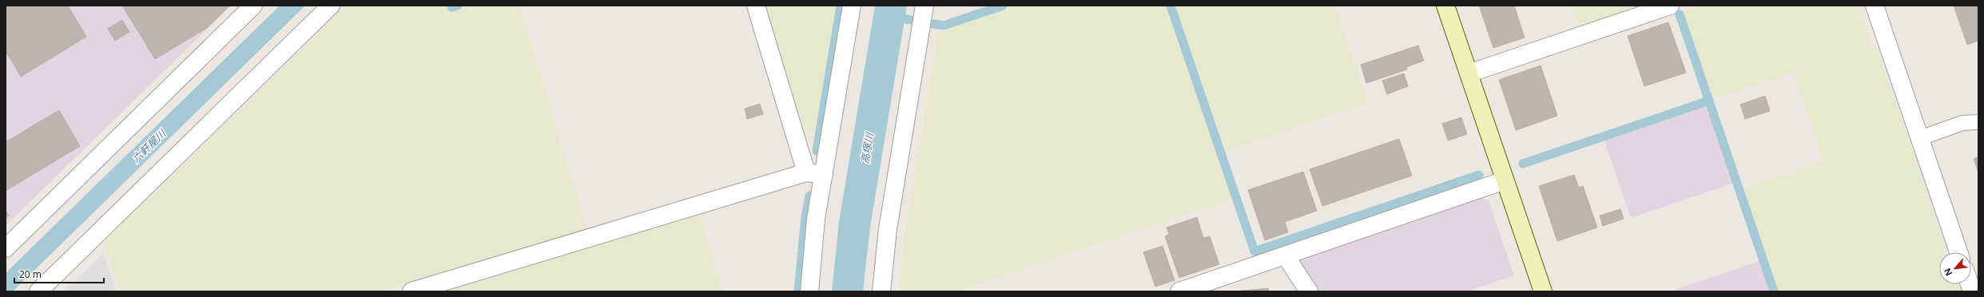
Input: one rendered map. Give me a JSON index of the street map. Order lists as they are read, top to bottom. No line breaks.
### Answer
{"water":["六軒屋川","高塚川"],"scale_bar":"20 m","north":"bottom left"}
